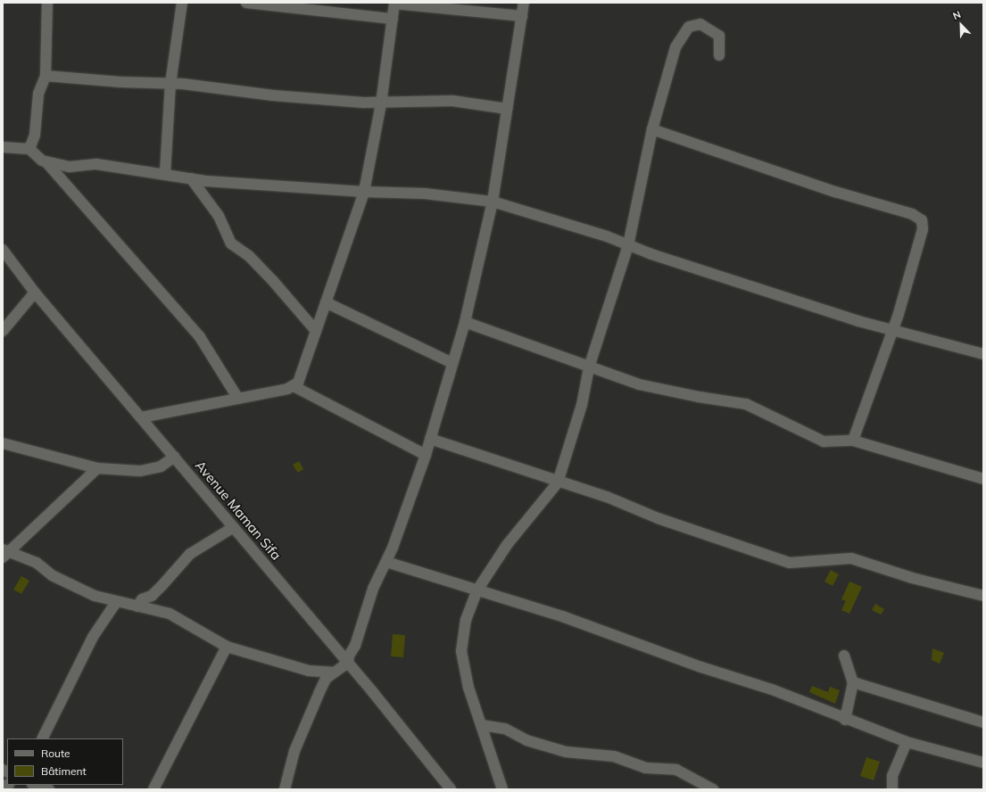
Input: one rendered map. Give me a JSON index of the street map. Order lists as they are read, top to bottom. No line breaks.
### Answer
{"streets":{"street":["Avenue Maman Sifa"]},"legend":["Route","Bâtiment"],"north":"top left"}
